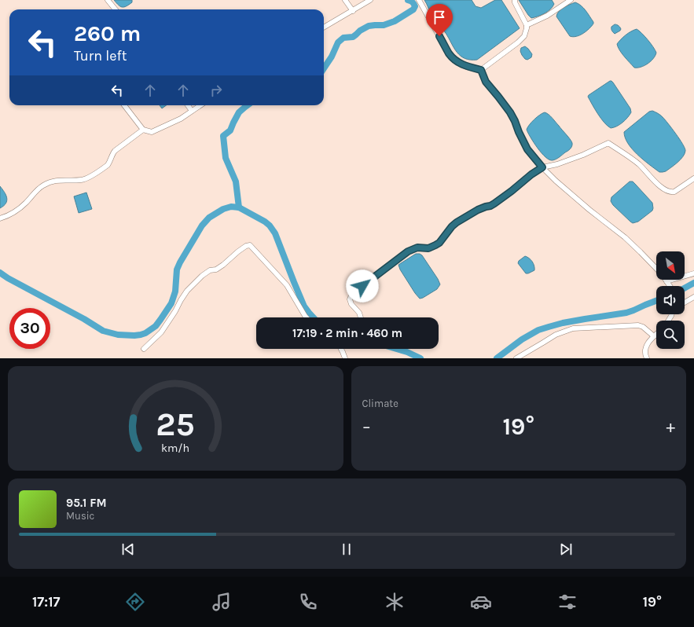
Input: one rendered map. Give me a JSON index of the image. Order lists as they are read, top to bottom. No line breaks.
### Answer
{"north":"bottom right","page":{"turn":["260 m","Turn left"],"limit":"30","trip":"17:19 · 2 min · 460 m","tile":"Climate","heat":["−","19°","+"],"song":["95.1 FM","Music"],"tabs":["17:17","19°"],"gauge":["25","km/h"]}}
